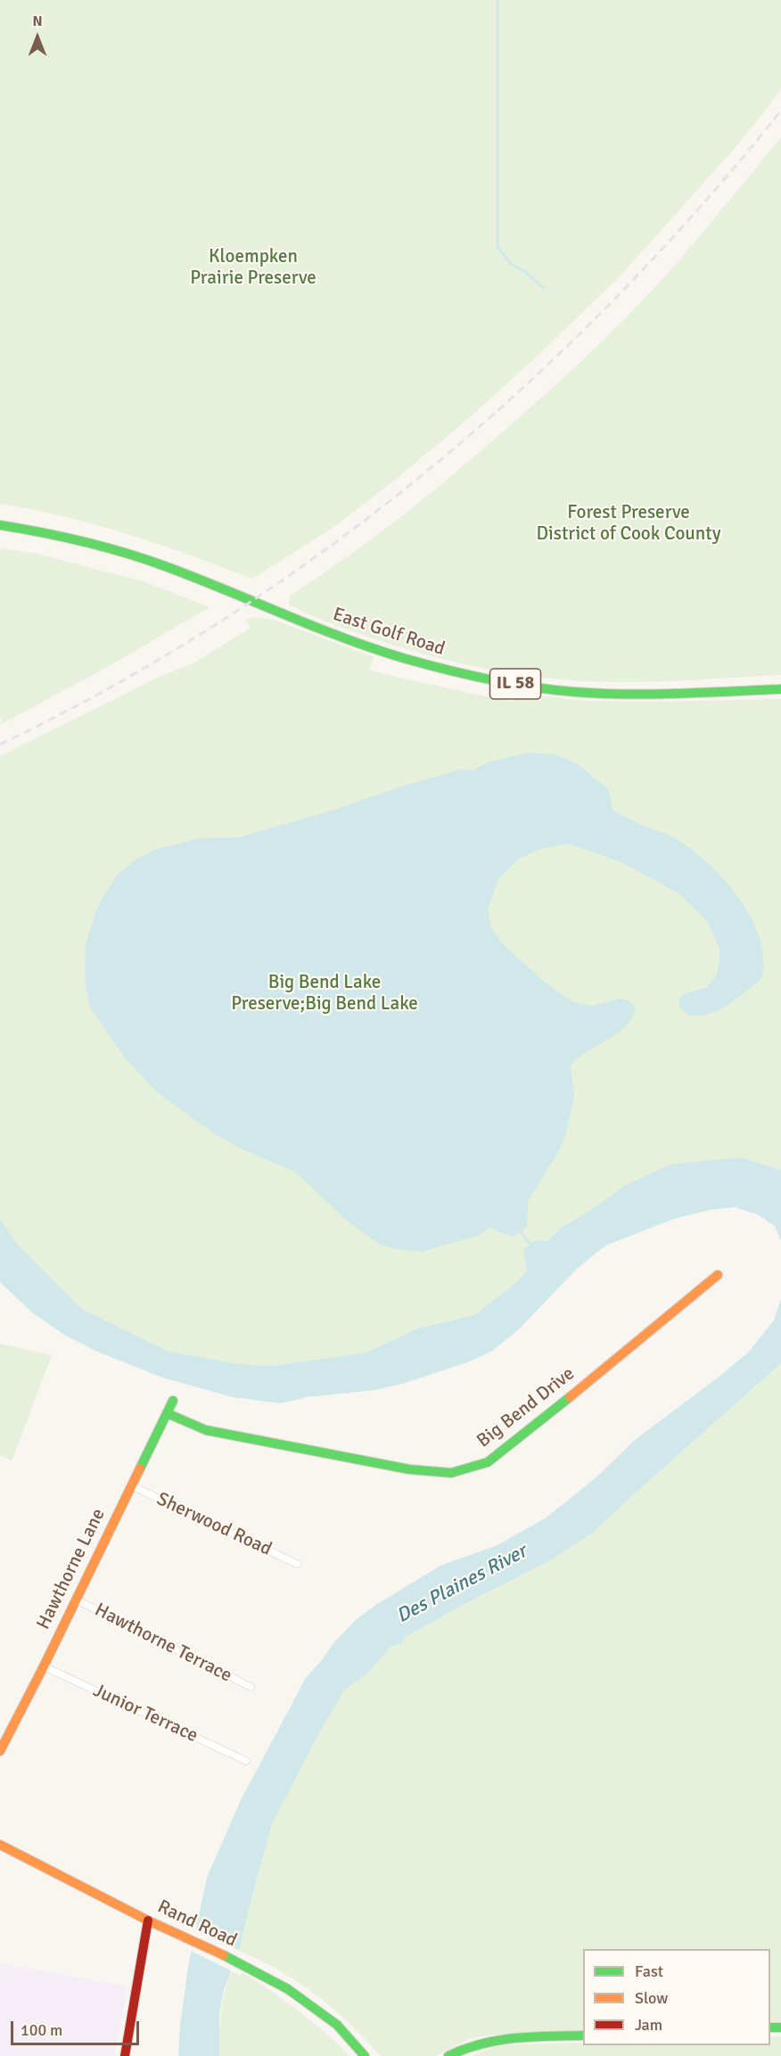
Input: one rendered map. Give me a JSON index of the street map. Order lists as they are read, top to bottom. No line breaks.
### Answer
{"streets":{"street":["East Golf Road","IL 58","Big Bend Drive","Sherwood Road","Hawthorne Lane","Hawthorne Terrace","Junior Terrace","Rand Road"]},"crossings":[["Big Bend Drive","Hawthorne Lane"],["Sherwood Road","Hawthorne Lane"],["Hawthorne Lane","Hawthorne Terrace"],["Hawthorne Lane","Junior Terrace"]],"water":["Des Plaines River"],"parks":["Kloempken Prairie Preserve","Forest Preserve District of Cook County","Big Bend Lake Preserve;Big Bend Lake"],"legend":["Fast","Slow","Jam"],"scale_bar":"100 m","north":"top"}
